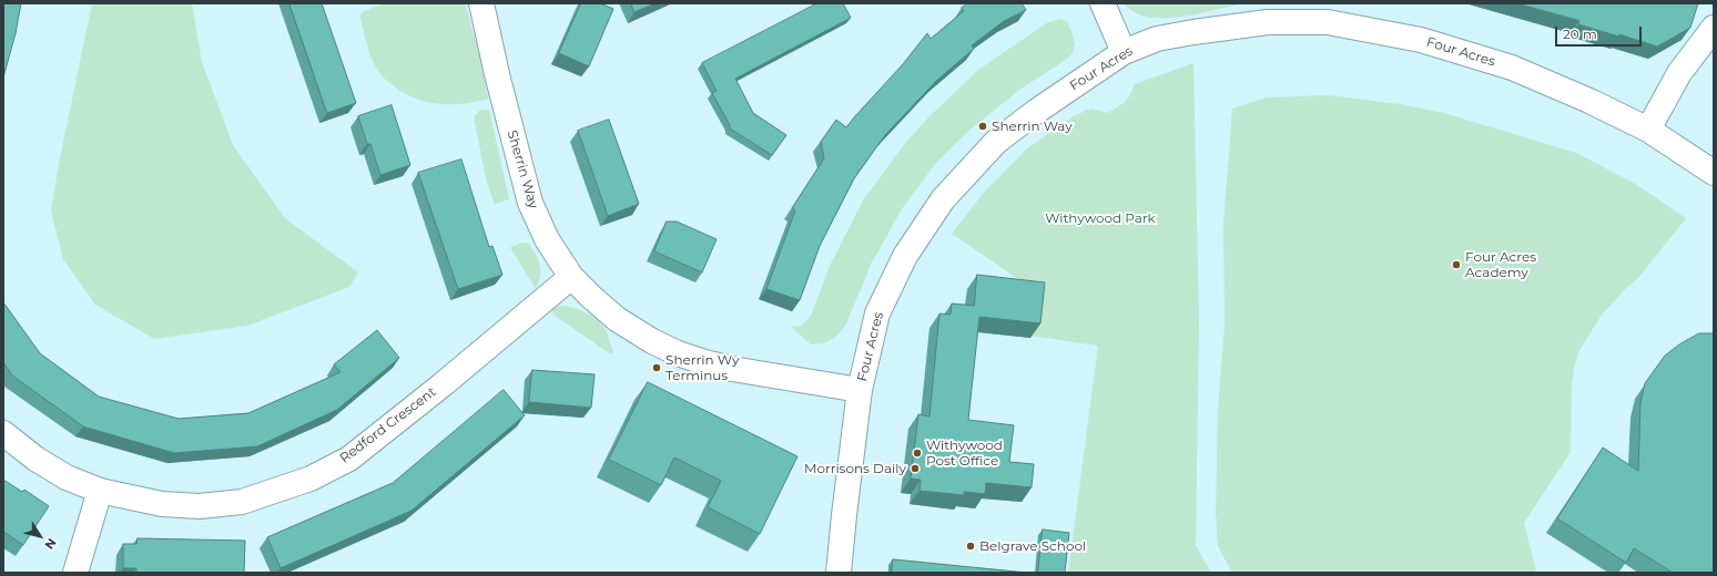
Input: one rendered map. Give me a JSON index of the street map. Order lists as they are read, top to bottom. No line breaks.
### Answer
{"streets":{"street":["Four Acres","Sherrin Way","Redford Crescent"]},"crossings":[["Four Acres","Sherrin Way"],["Sherrin Way","Redford Crescent"]],"parks":["Withywood Park"],"places":["Sherrin Way","Four Acres Academy","Sherrin Wy Terminus","Withywood Post Office","Morrisons Daily","Belgrave School"],"scale_bar":"20 m","north":"bottom right"}
